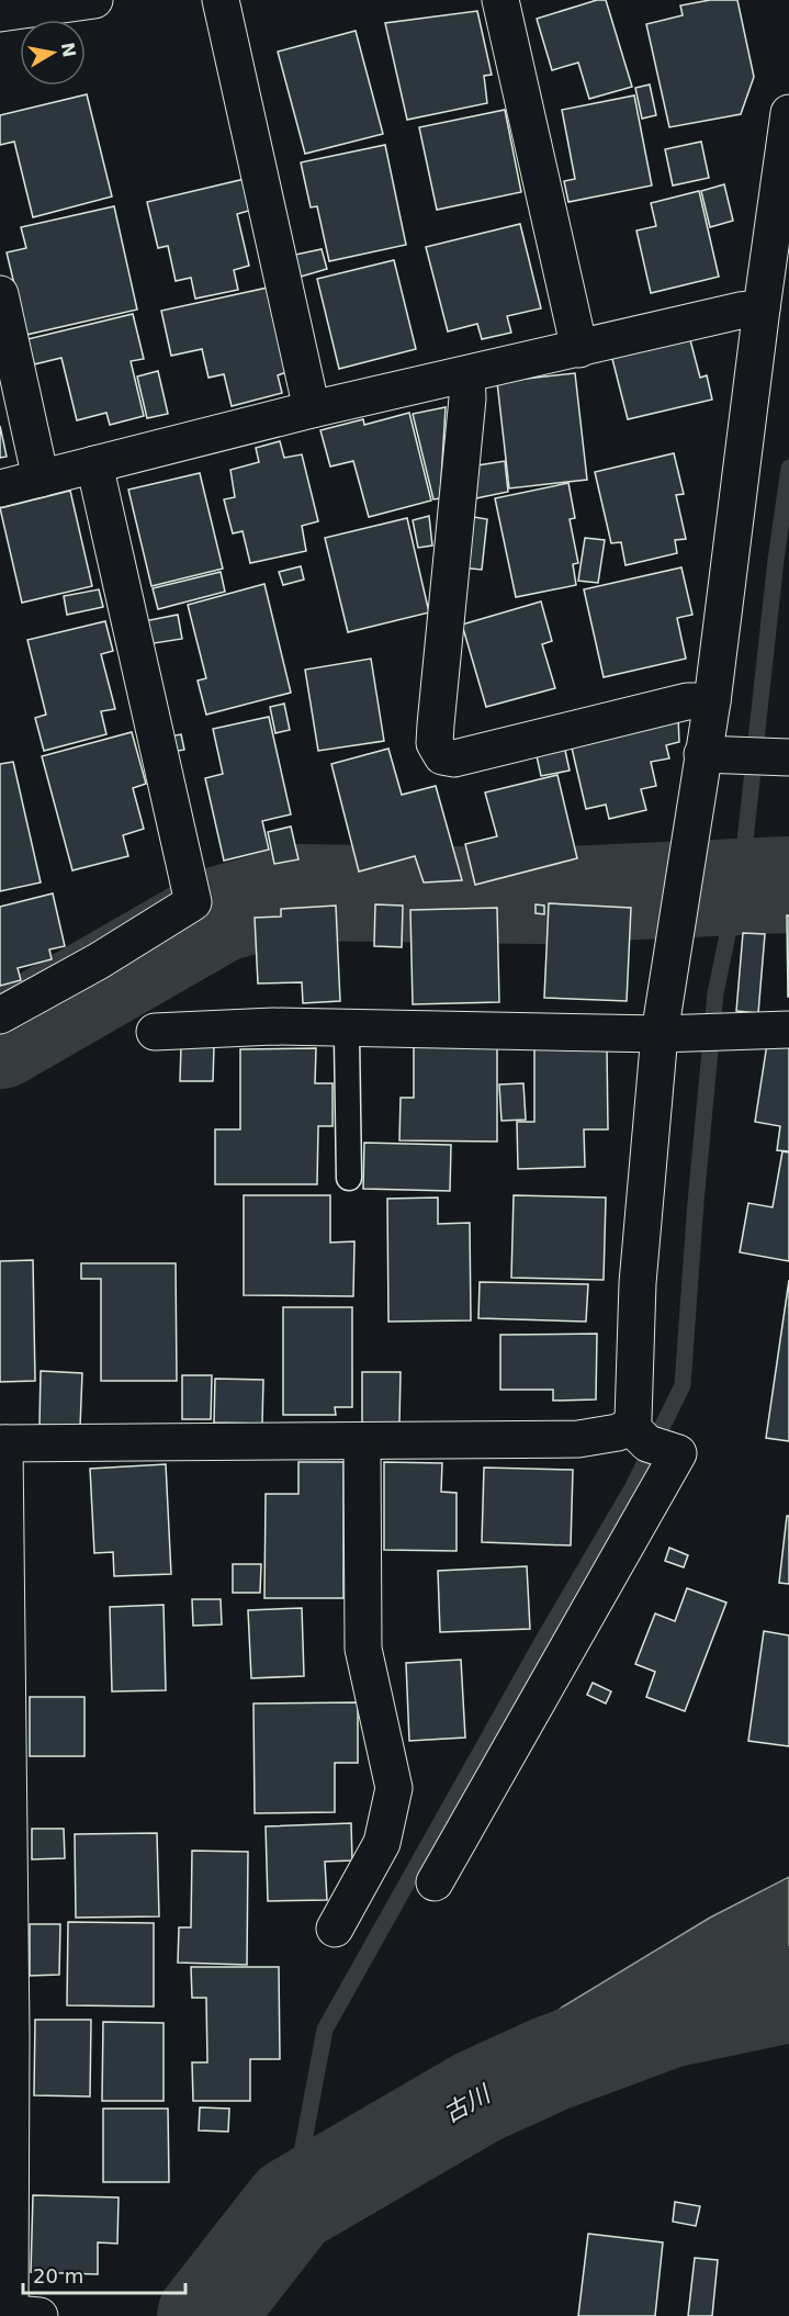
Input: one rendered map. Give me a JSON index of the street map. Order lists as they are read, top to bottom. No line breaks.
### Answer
{"water":["古川"],"scale_bar":"20 m","north":"right"}
